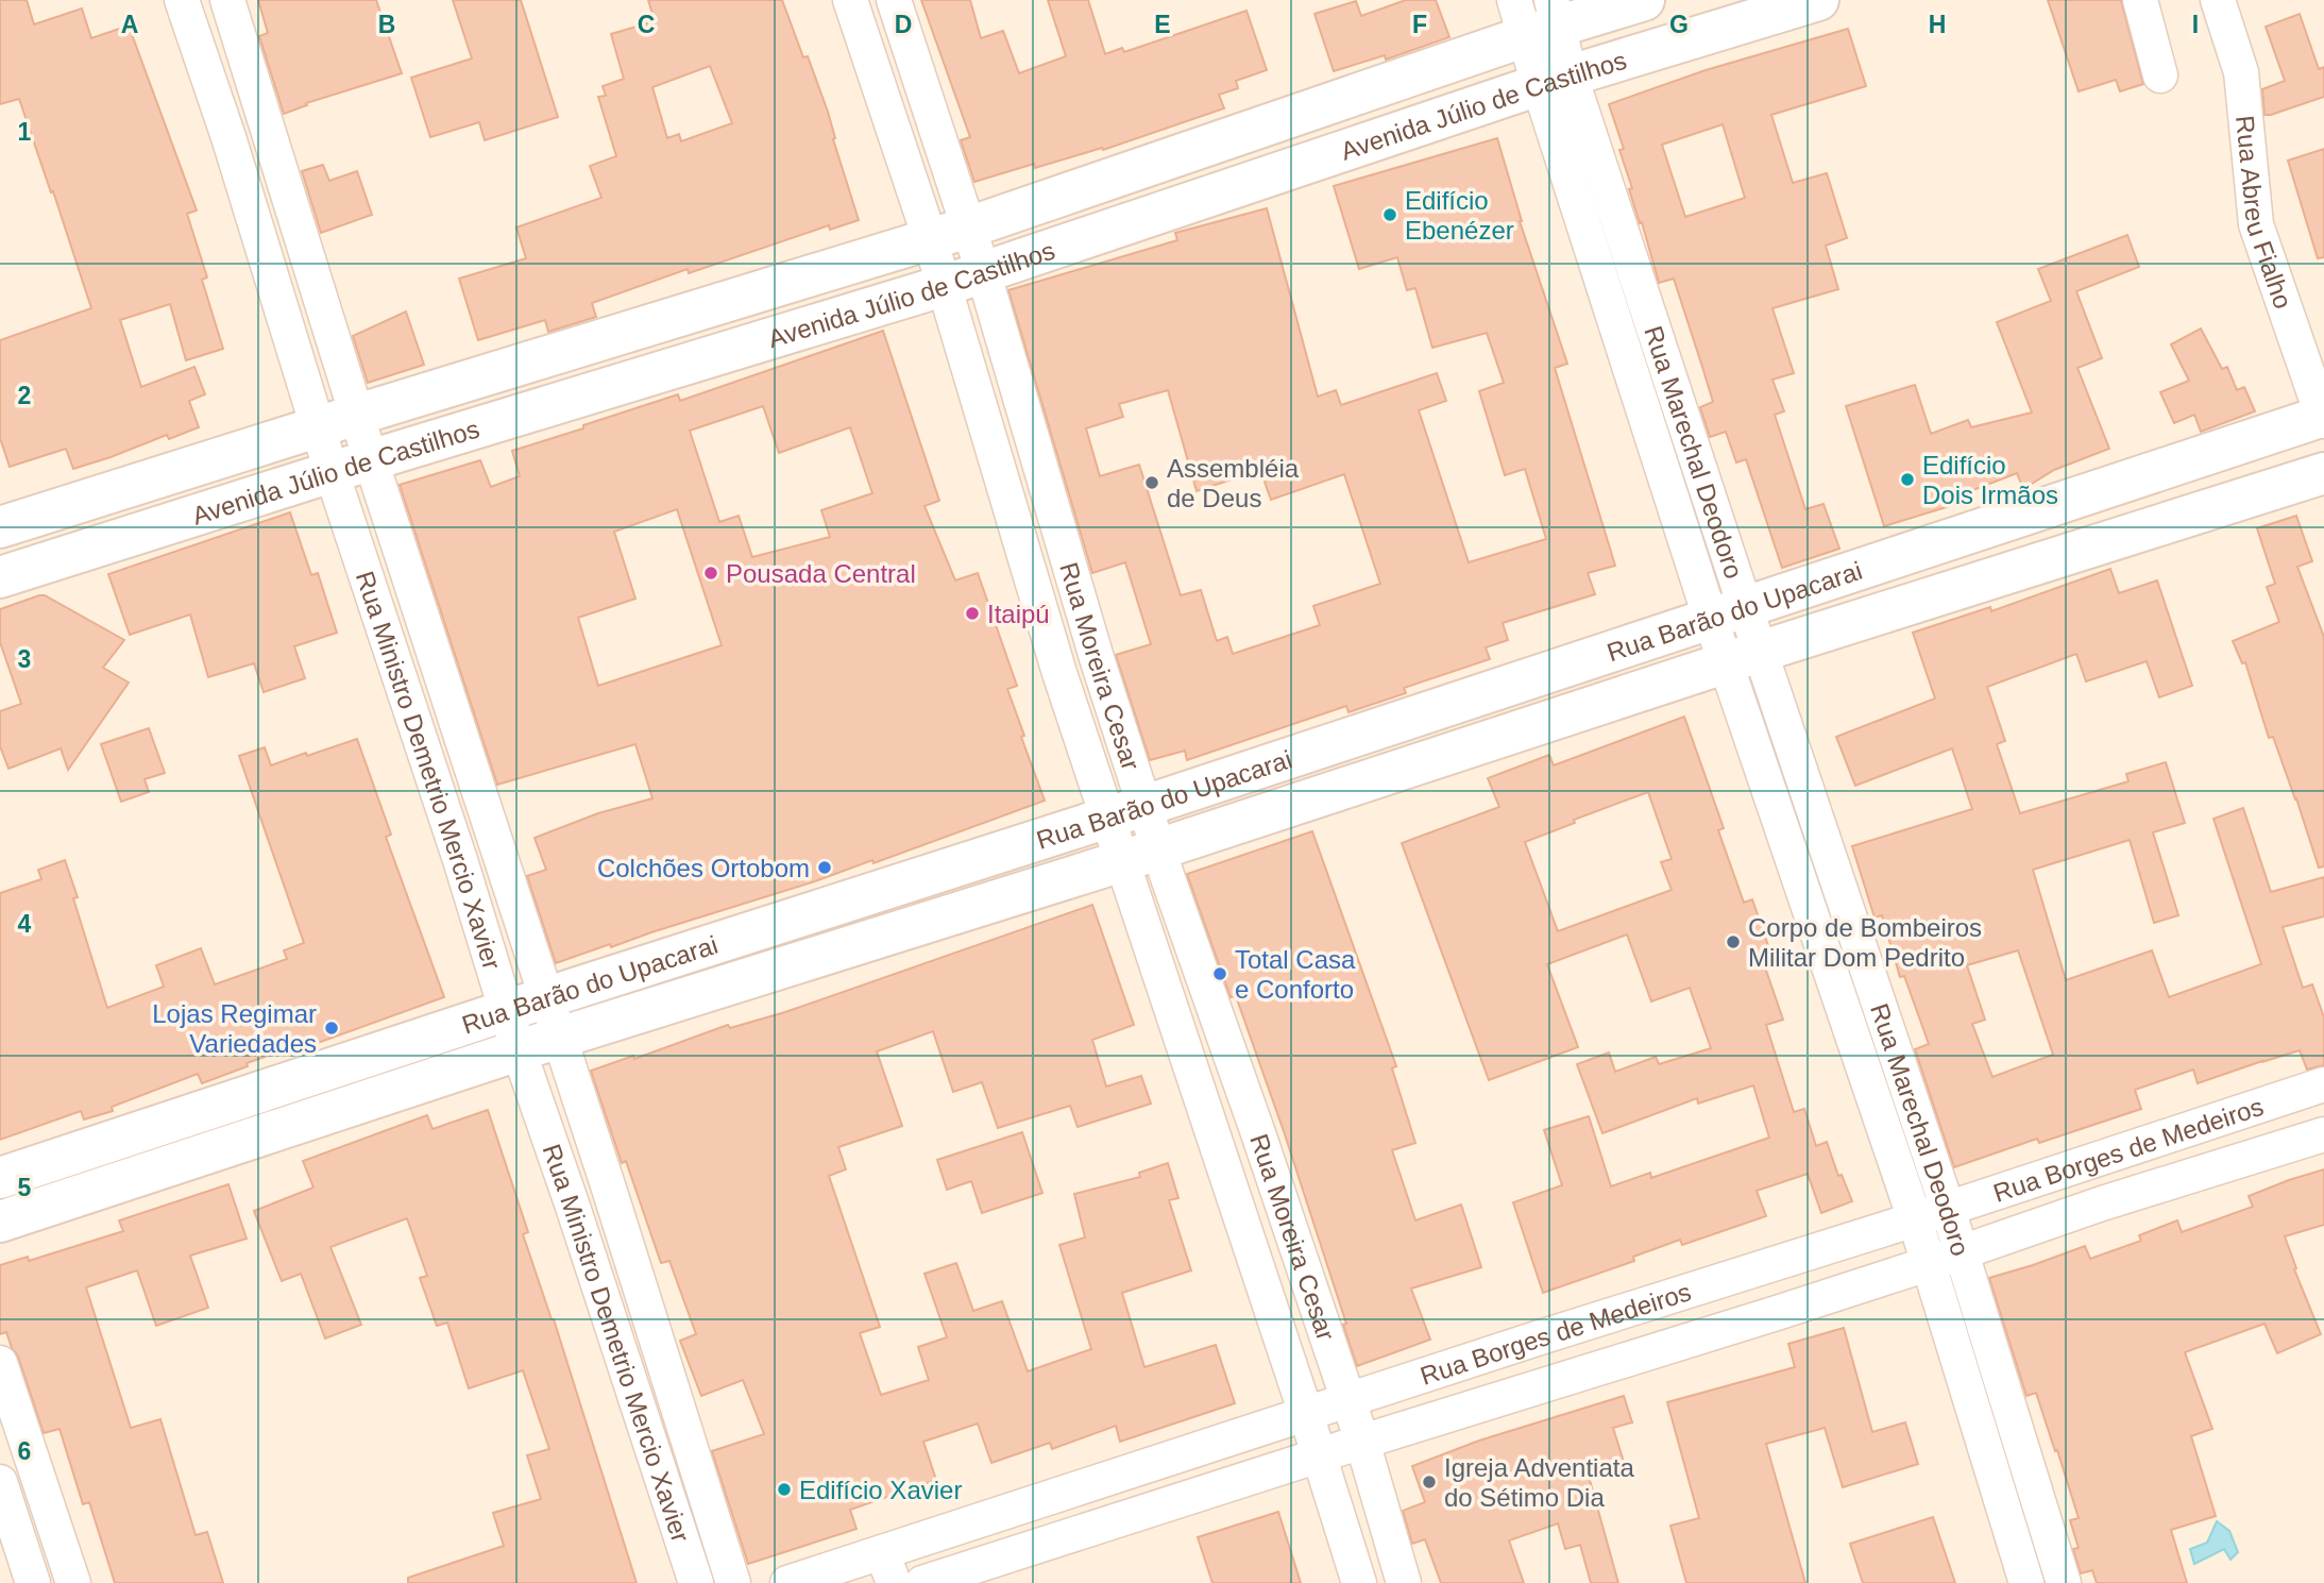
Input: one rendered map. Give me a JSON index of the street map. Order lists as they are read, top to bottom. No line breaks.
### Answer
{"streets":{"street":["Avenida Júlio de Castilhos","Rua Abreu Fialho","Rua Marechal Deodoro","Rua Barão do Upacarai","Rua Moreira Cesar","Rua Ministro Demetrio Mercio Xavier","Rua Borges de Medeiros"]},"crossings":[["Avenida Júlio de Castilhos","Rua Marechal Deodoro"],["Avenida Júlio de Castilhos","Rua Moreira Cesar"],["Avenida Júlio de Castilhos","Rua Ministro Demetrio Mercio Xavier"],["Rua Abreu Fialho","Rua Barão do Upacarai"],["Rua Marechal Deodoro","Rua Barão do Upacarai"],["Rua Marechal Deodoro","Rua Borges de Medeiros"],["Rua Barão do Upacarai","Rua Moreira Cesar"],["Rua Barão do Upacarai","Rua Ministro Demetrio Mercio Xavier"],["Rua Moreira Cesar","Rua Borges de Medeiros"]],"places":["Edifício Ebenézer","Edifício Dois Irmãos","Assembléia de Deus","Pousada Central","Itaipú","Colchões Ortobom","Corpo de Bombeiros Militar Dom Pedrito","Total Casa e Conforto","Lojas Regimar Variedades","Igreja Adventiata do Sétimo Dia","Edifício Xavier"],"grid":{"columns":["A","B","C","D","E","F","G","H","I"],"rows":["1","2","3","4","5","6"]}}
